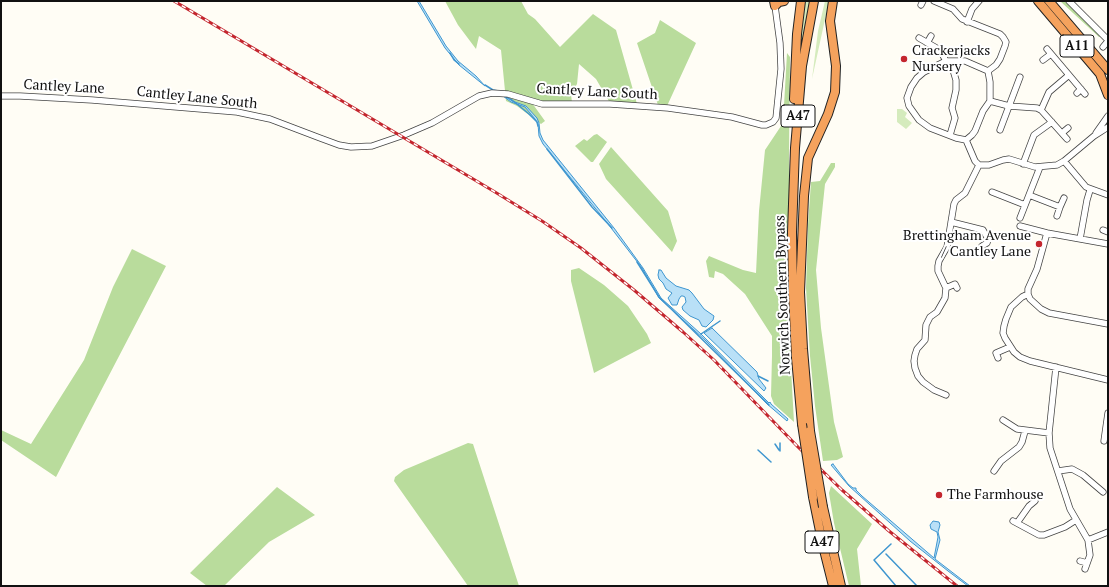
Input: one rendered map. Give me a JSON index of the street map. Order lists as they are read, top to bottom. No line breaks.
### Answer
{"streets":{"highway":["A11","A47","Norwich Southern Bypass"],"street":["Cantley Lane","Cantley Lane South"]},"crossings":[["Cantley Lane","Cantley Lane South"],["A47","Norwich Southern Bypass"]],"places":["Crackerjacks Nursery","Brettingham Avenue / Cantley Lane","The Farmhouse"]}
